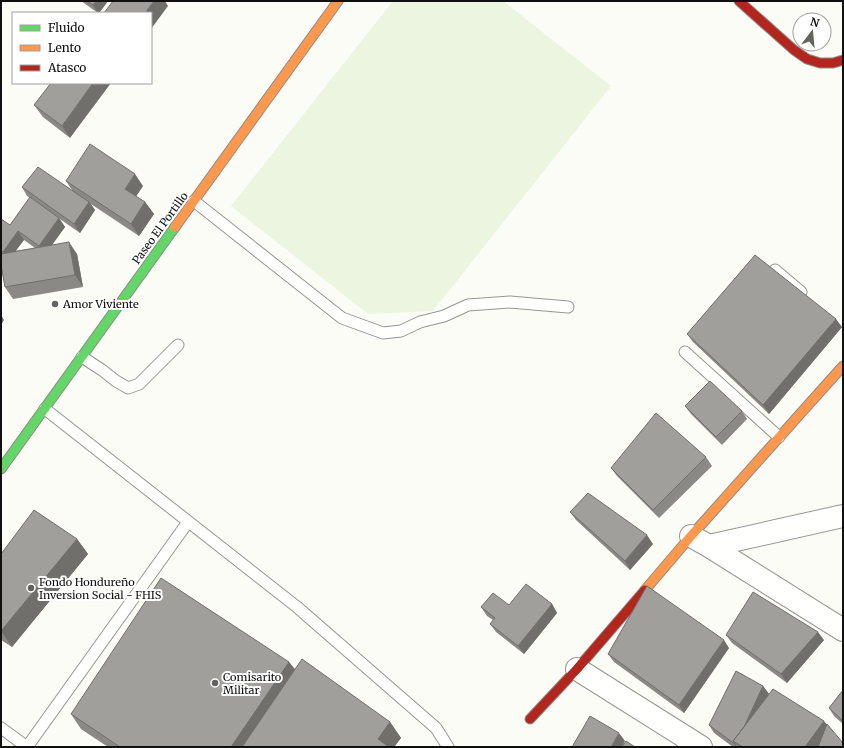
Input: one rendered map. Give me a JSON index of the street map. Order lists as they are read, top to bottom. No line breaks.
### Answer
{"streets":{"street":["Paseo El Portillo"]},"places":["Amor Viviente","Fondo Hondureño Inversion Social - FHIS","Comisarito Militar"],"legend":["Fluido","Lento","Atasco"],"north":"top"}
